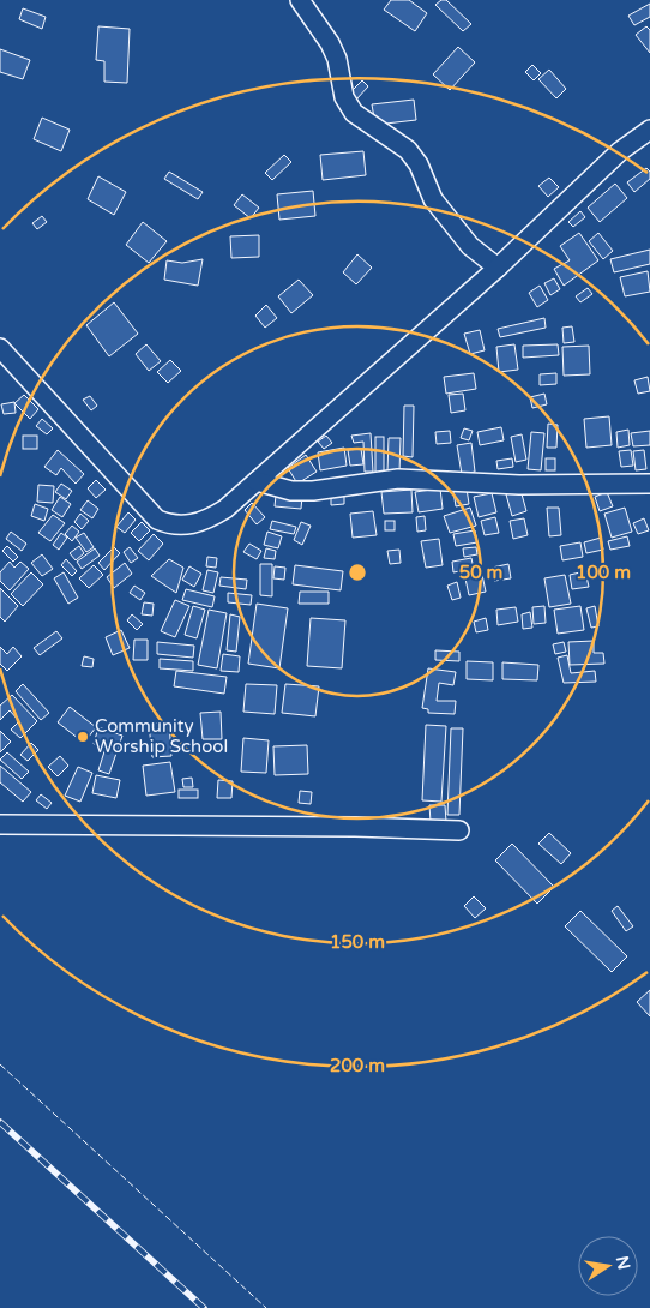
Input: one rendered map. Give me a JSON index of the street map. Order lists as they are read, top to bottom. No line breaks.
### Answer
{"places":["Community Worship School"],"north":"right","rings":["50 m","100 m","150 m","200 m"]}
